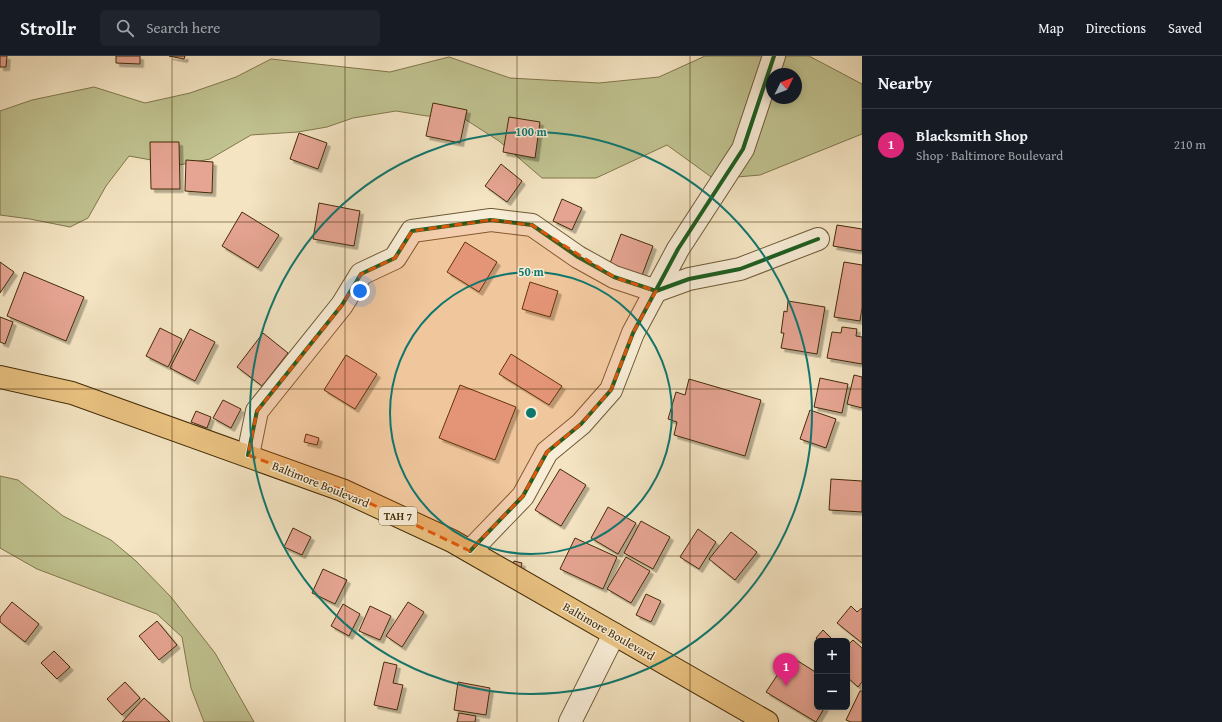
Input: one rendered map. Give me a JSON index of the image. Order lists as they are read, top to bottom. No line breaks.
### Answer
{"streets":{"highway":["Baltimore Boulevard","TAH 7"]},"north":"top right","page":{"header":"Strollr","search":"Search here","nav":["Map","Directions","Saved"],"heading":"Nearby","list":[{"mark":"1","name":"Blacksmith Shop","note":"Shop · Baltimore Boulevard","value":"210 m"}],"map_buttons":["+","−"],"pins":"1"},"rings":["100 m","50 m"]}
